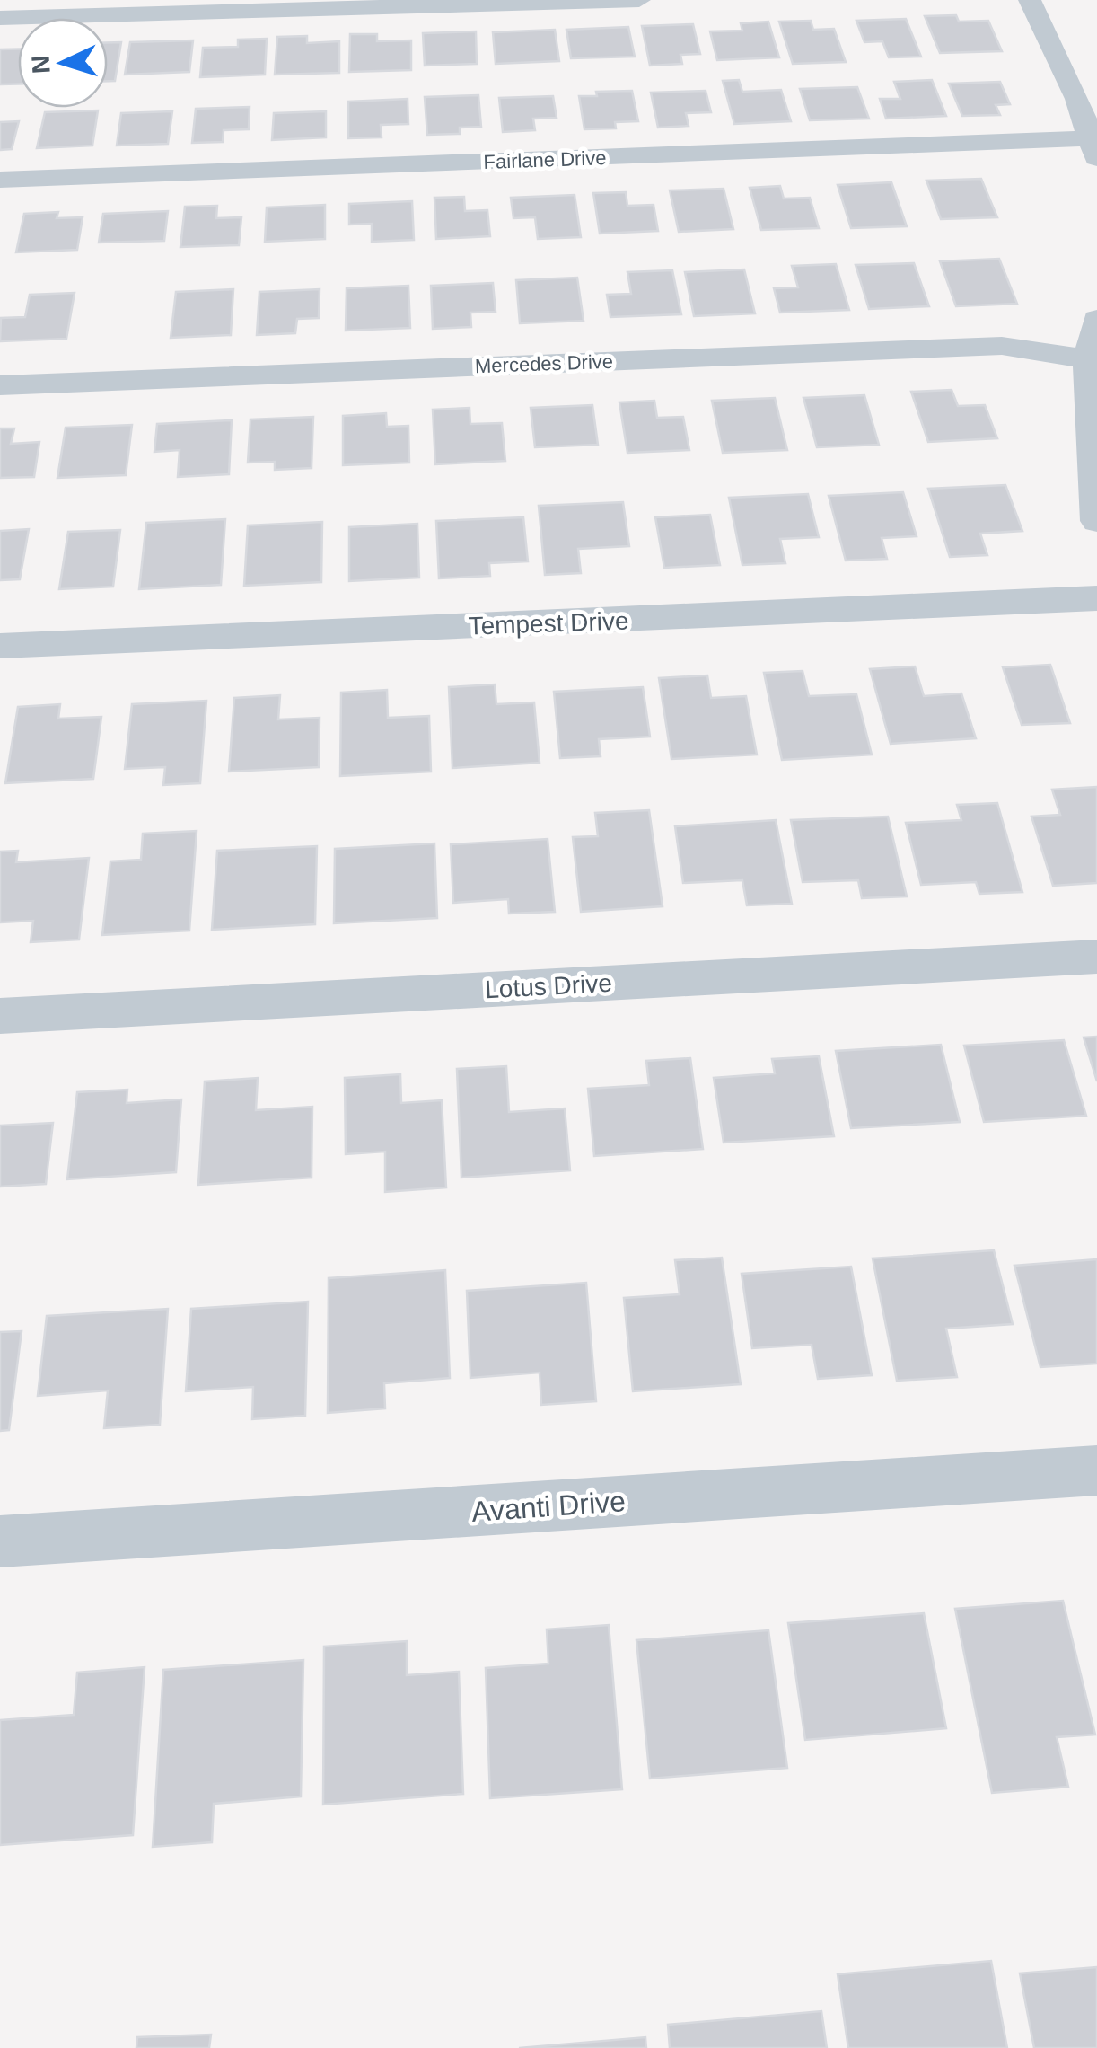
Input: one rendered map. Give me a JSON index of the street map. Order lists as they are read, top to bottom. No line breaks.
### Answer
{"streets":{"street":["Fairlane Drive","Mercedes Drive","Tempest Drive","Lotus Drive","Avanti Drive"]},"north":"left"}
